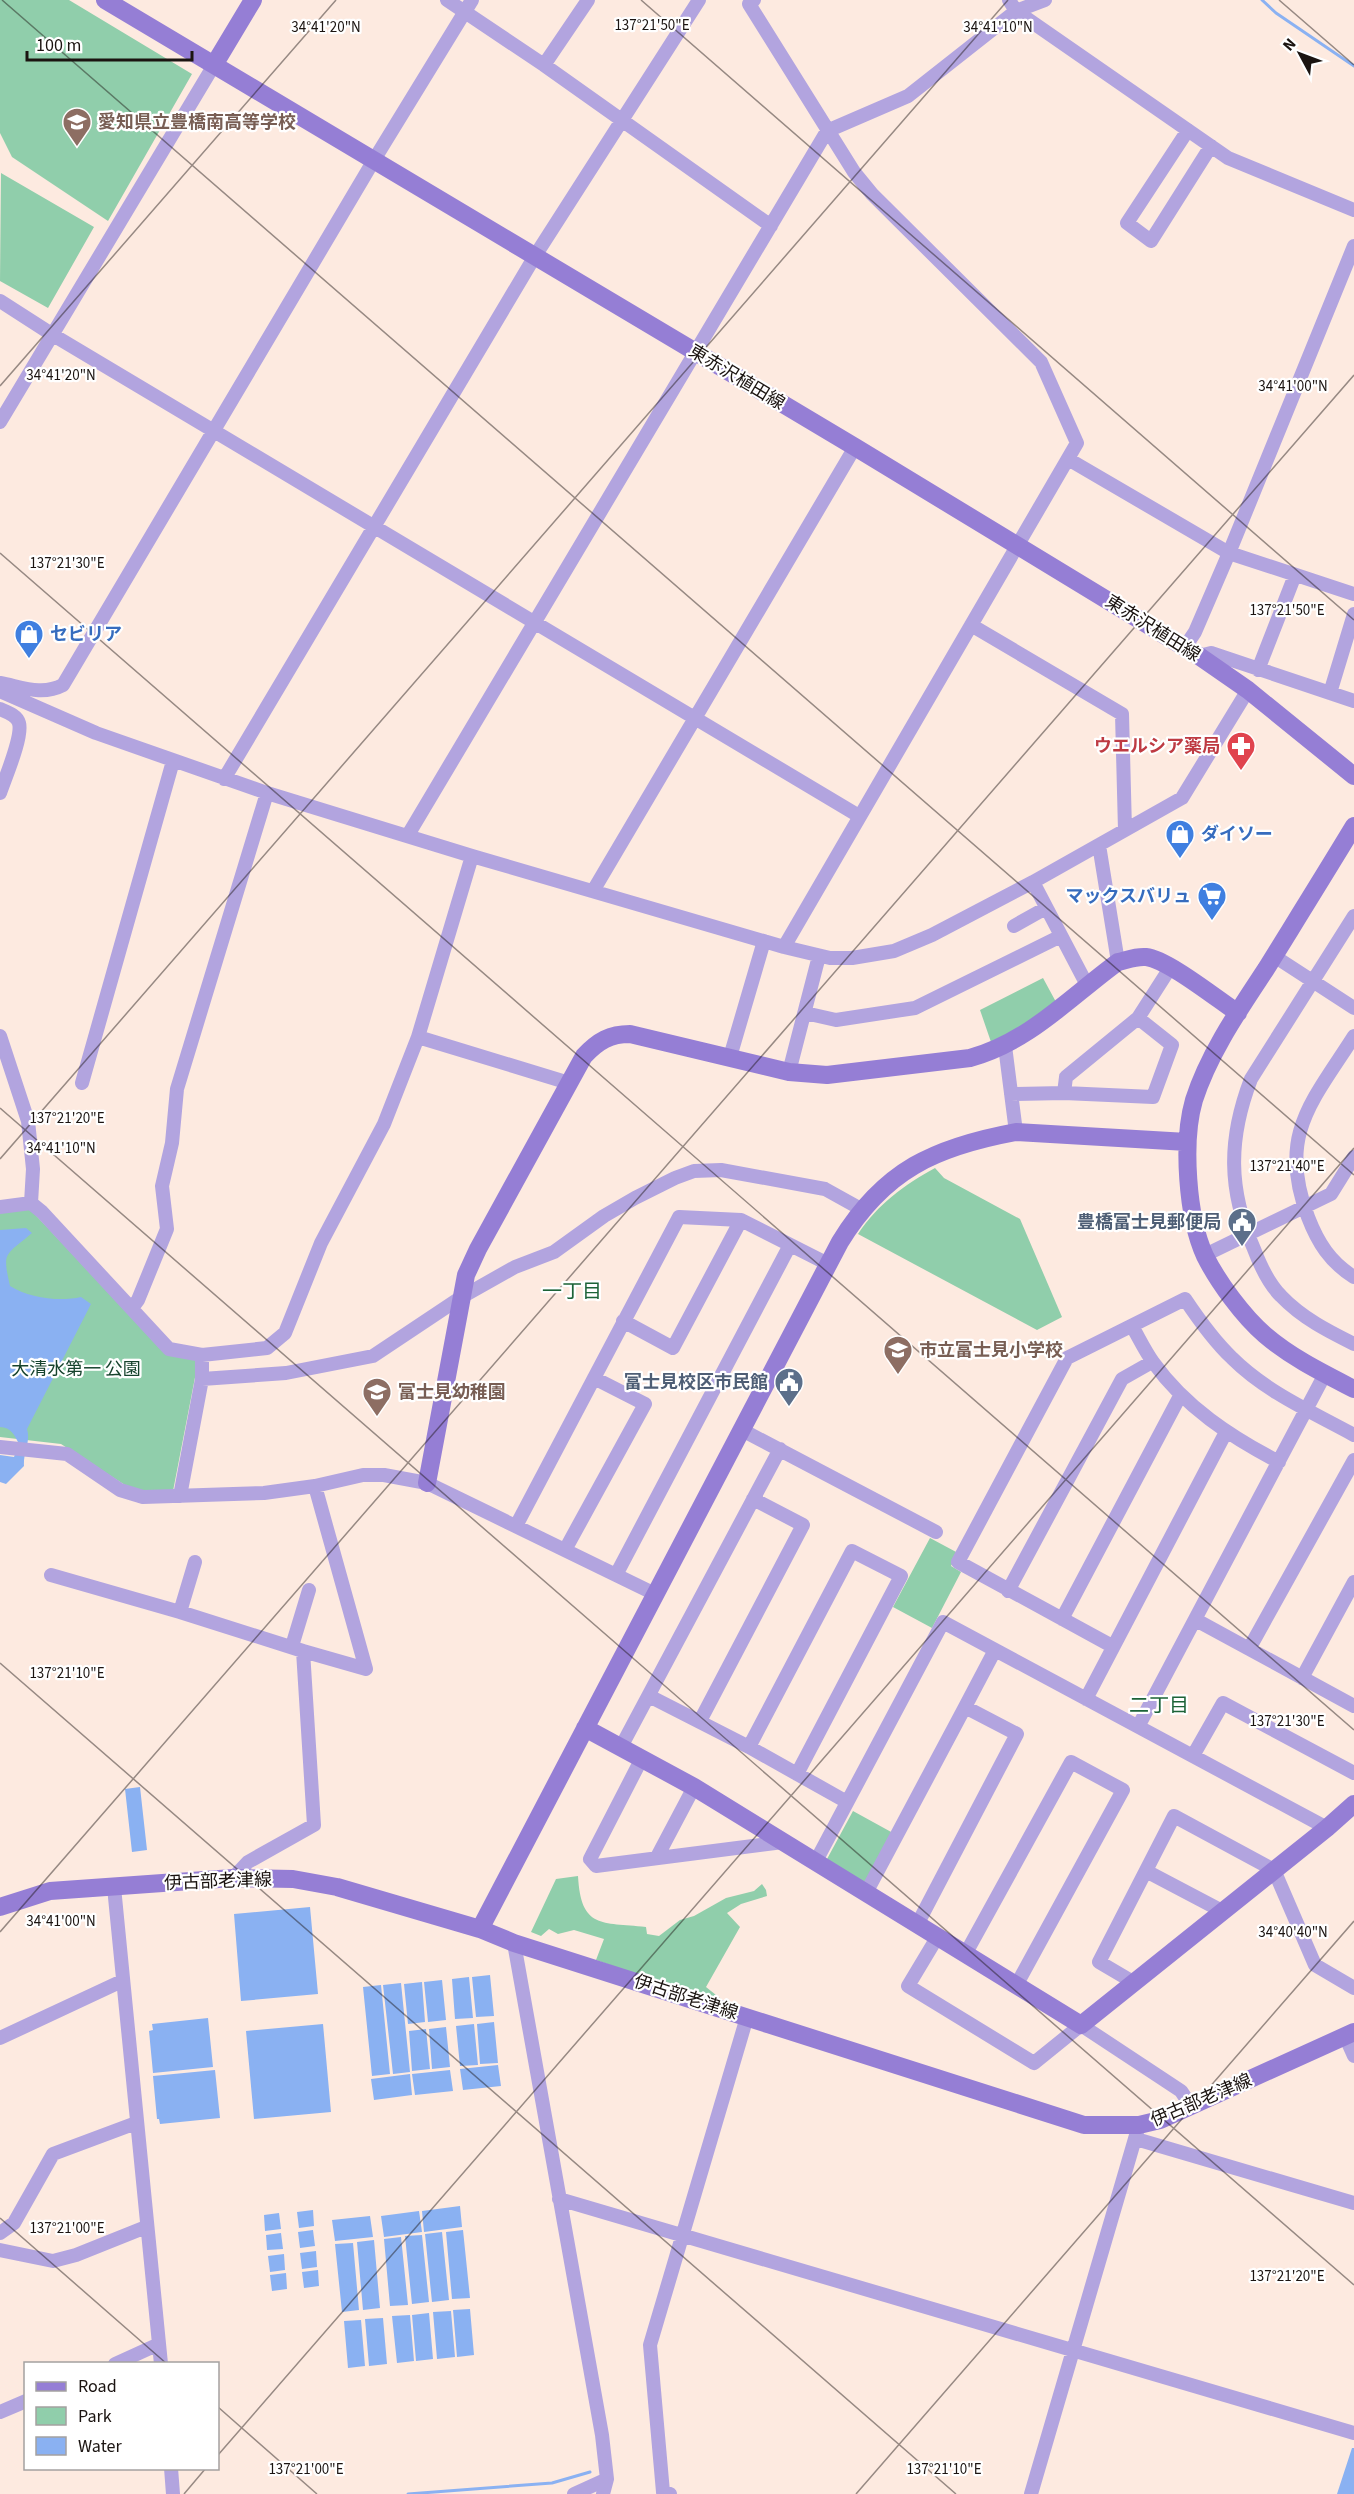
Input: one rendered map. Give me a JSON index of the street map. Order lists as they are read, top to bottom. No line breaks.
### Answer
{"streets":{"street":["東赤沢植田線","伊古部老津線"]},"districts":["一丁目","二丁目"],"parks":["大清水第一 公園"],"places":{"school or university":["愛知県立豊橋南高等学校","市立富士見小学校","富士見幼稚園"],"shop":["セビリア","ダイソー"],"pharmacy":["ウエルシア薬局"],"supermarket":["マックスバリュ"],"public building":["豊橋富士見郵便局","富士見校区市民館"]},"legend":["Road","Park","Water"],"scale_bar":"100 m","north":"top left","coordinates":["137°21'50\"E","34°41'20\"N","34°41'10\"N","34°41'00\"N","137°21'30\"E","137°21'20\"E","137°21'40\"E","137°21'10\"E","34°40'40\"N","137°21'00\"E"]}
